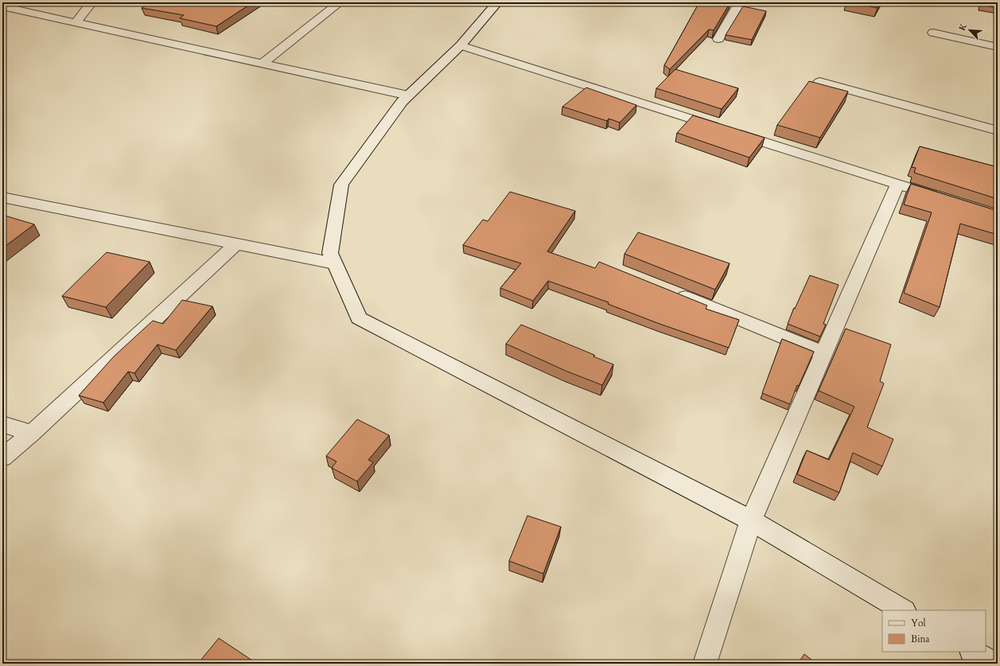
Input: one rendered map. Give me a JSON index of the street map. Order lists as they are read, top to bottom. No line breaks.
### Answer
{"legend":["Yol","Bina"],"north":"top left"}
